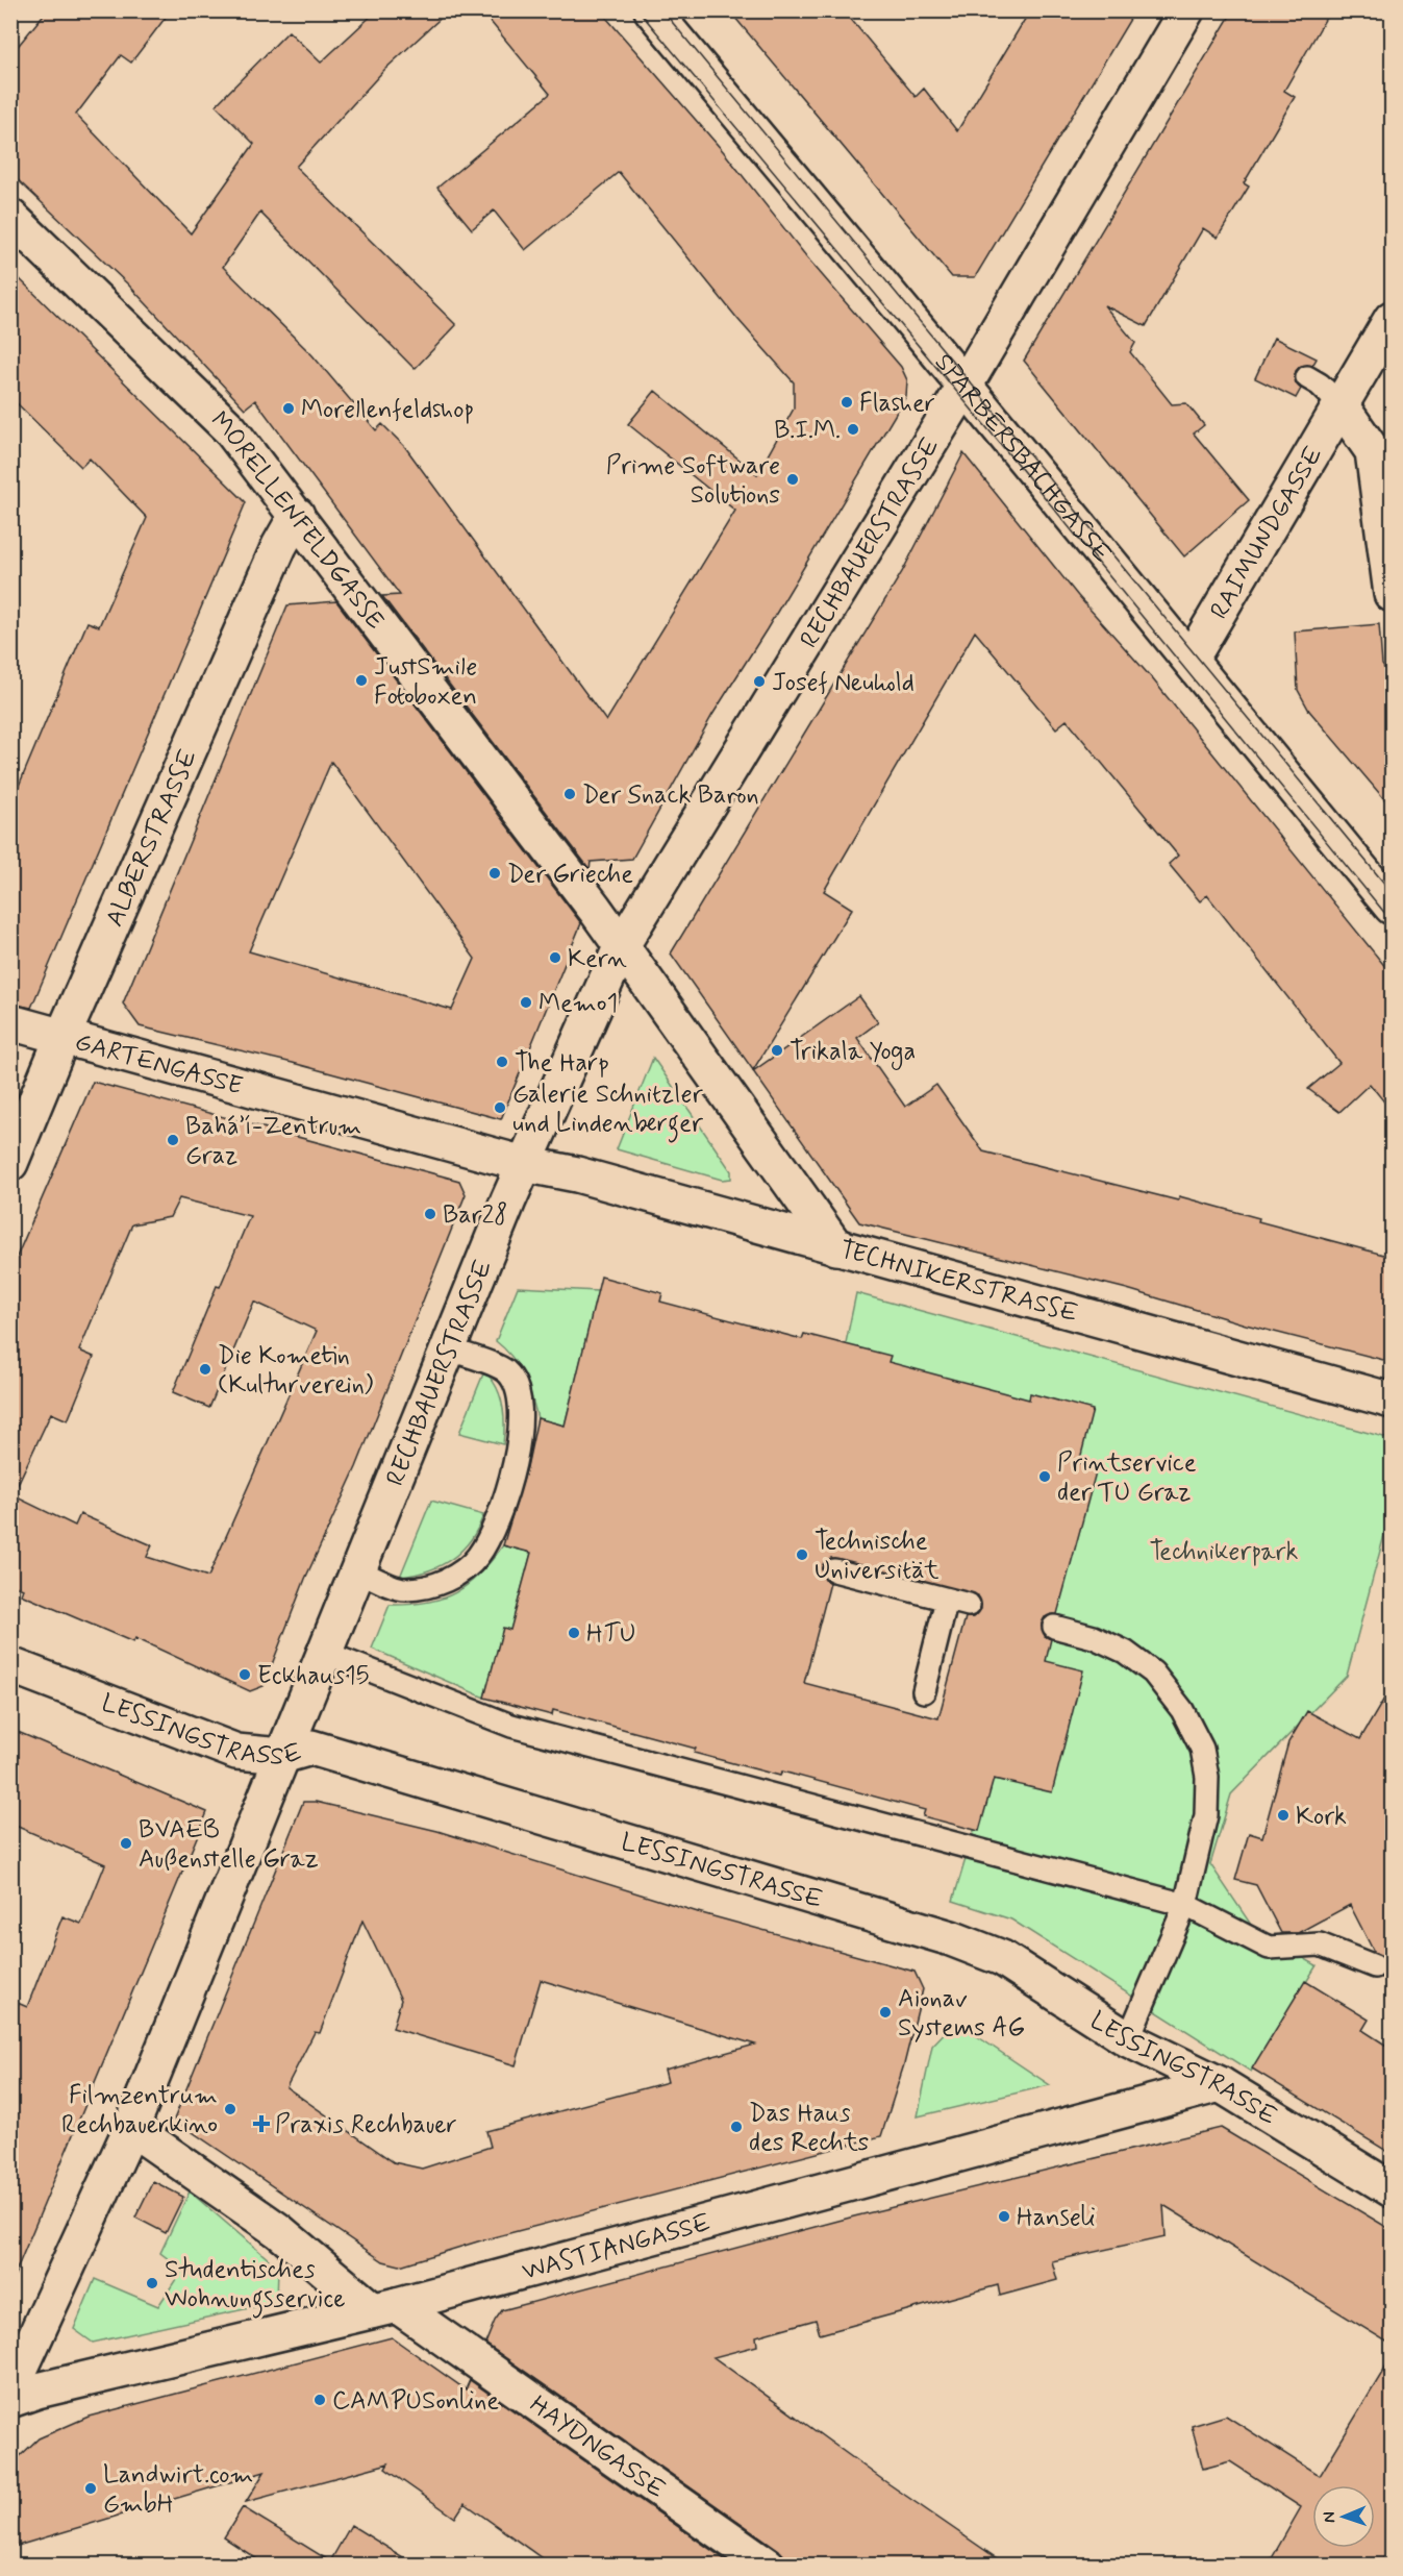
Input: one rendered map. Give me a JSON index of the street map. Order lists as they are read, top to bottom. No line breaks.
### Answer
{"streets":{"street":["SPARBERSBACHGASSE","MORELLENFELDGASSE","RAIMUNDGASSE","RECHBAUERSTRASSE","ALBERSTRASSE","GARTENGASSE","TECHNIKERSTRASSE","LESSINGSTRASSE","WASTIANGASSE","HAYDNGASSE"]},"crossings":[["SPARBERSBACHGASSE","RAIMUNDGASSE"],["SPARBERSBACHGASSE","RECHBAUERSTRASSE"],["MORELLENFELDGASSE","RECHBAUERSTRASSE"],["MORELLENFELDGASSE","ALBERSTRASSE"],["MORELLENFELDGASSE","TECHNIKERSTRASSE"],["RECHBAUERSTRASSE","GARTENGASSE"],["RECHBAUERSTRASSE","TECHNIKERSTRASSE"],["RECHBAUERSTRASSE","LESSINGSTRASSE"],["RECHBAUERSTRASSE","HAYDNGASSE"],["ALBERSTRASSE","GARTENGASSE"],["GARTENGASSE","TECHNIKERSTRASSE"],["LESSINGSTRASSE","WASTIANGASSE"],["WASTIANGASSE","HAYDNGASSE"]],"parks":["Technikerpark"],"places":{"other":["Flasher","Morellenfeldshop","B.I.M.","Prime Software Solutions","JustSmile Fotoboxen","Josef Neuhold","Der Snack Baron","Der Grieche","Kern","Memo1","Trikala Yoga","The Harp","Galerie Schnitzler und Lindenberger","Bahá’í-Zentrum Graz","Bar28","Die Kometin (Kulturverein)","Printservice der TU Graz","Technische Universität","HTU","Eckhaus15","Kork","BVAEB Außenstelle Graz","Aionav Systems AG","Filmzentrum Rechbauerkino","Das Haus des Rechts","Hanseli","Studentisches Wohnungsservice","CAMPUSonline","Landwirt.com GmbH"],"health":["Praxis Rechbauer"]},"north":"left"}
